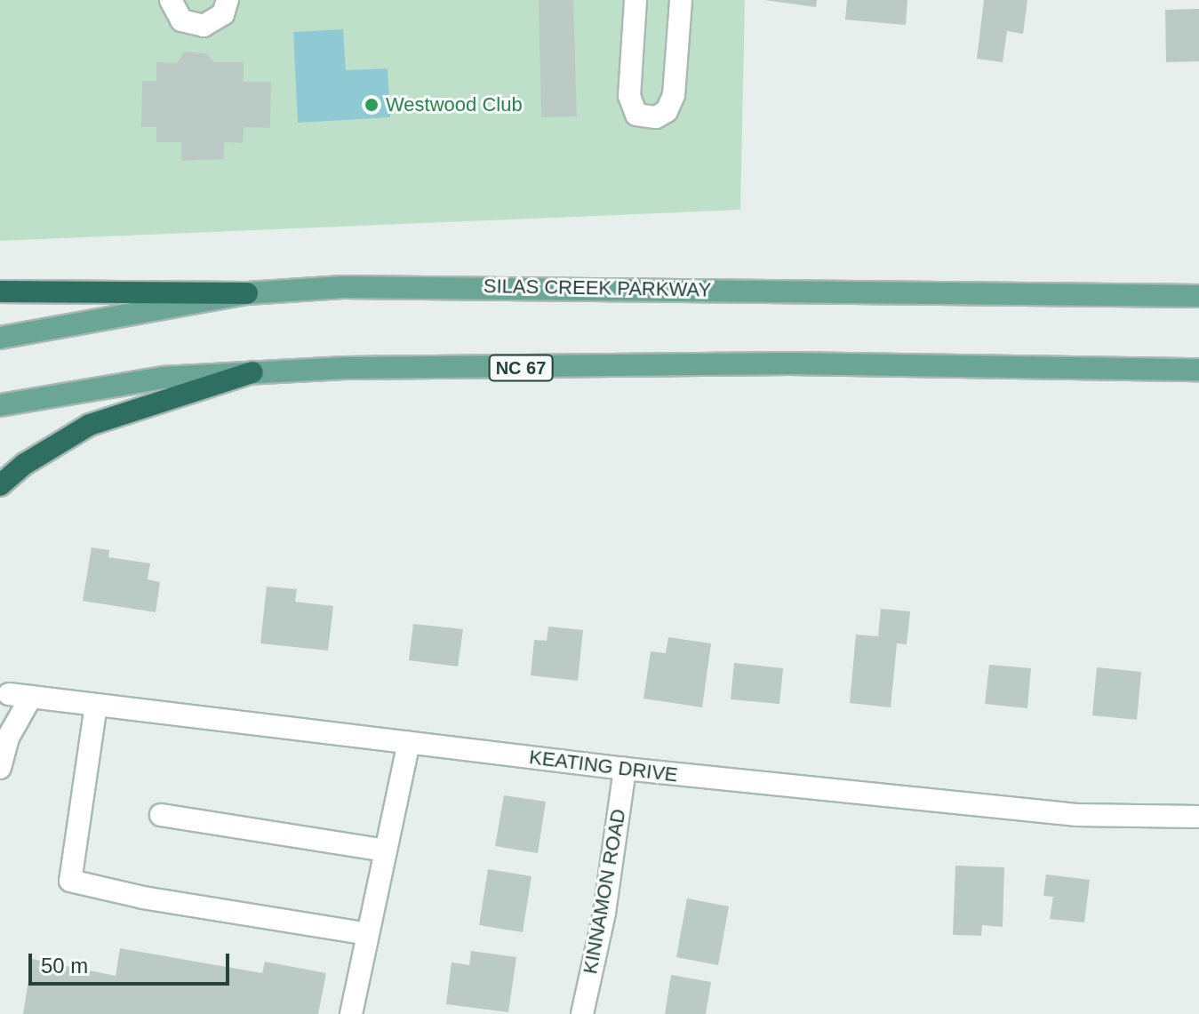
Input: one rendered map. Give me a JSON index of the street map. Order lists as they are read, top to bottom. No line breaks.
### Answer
{"streets":{"main road":["SILAS CREEK PARKWAY","NC 67"],"street":["KEATING DRIVE","KINNAMON ROAD"]},"crossings":[["KEATING DRIVE","KINNAMON ROAD"]],"places":["Westwood Club"],"scale_bar":"50 m"}
